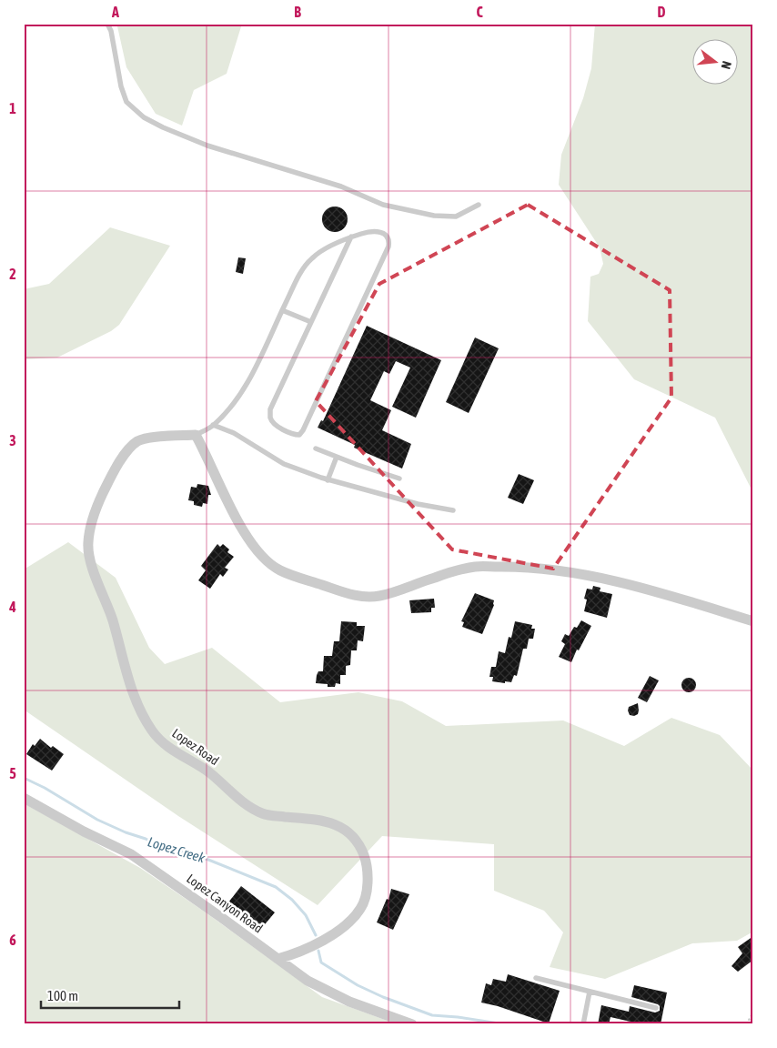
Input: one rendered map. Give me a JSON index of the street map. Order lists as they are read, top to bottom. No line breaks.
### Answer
{"streets":{"street":["Lopez Road","Lopez Canyon Road"]},"crossings":[["Lopez Road","Lopez Canyon Road"]],"water":["Lopez Creek"],"scale_bar":"100 m","north":"right","grid":{"columns":["A","B","C","D"],"rows":["1","2","3","4","5","6"]}}
